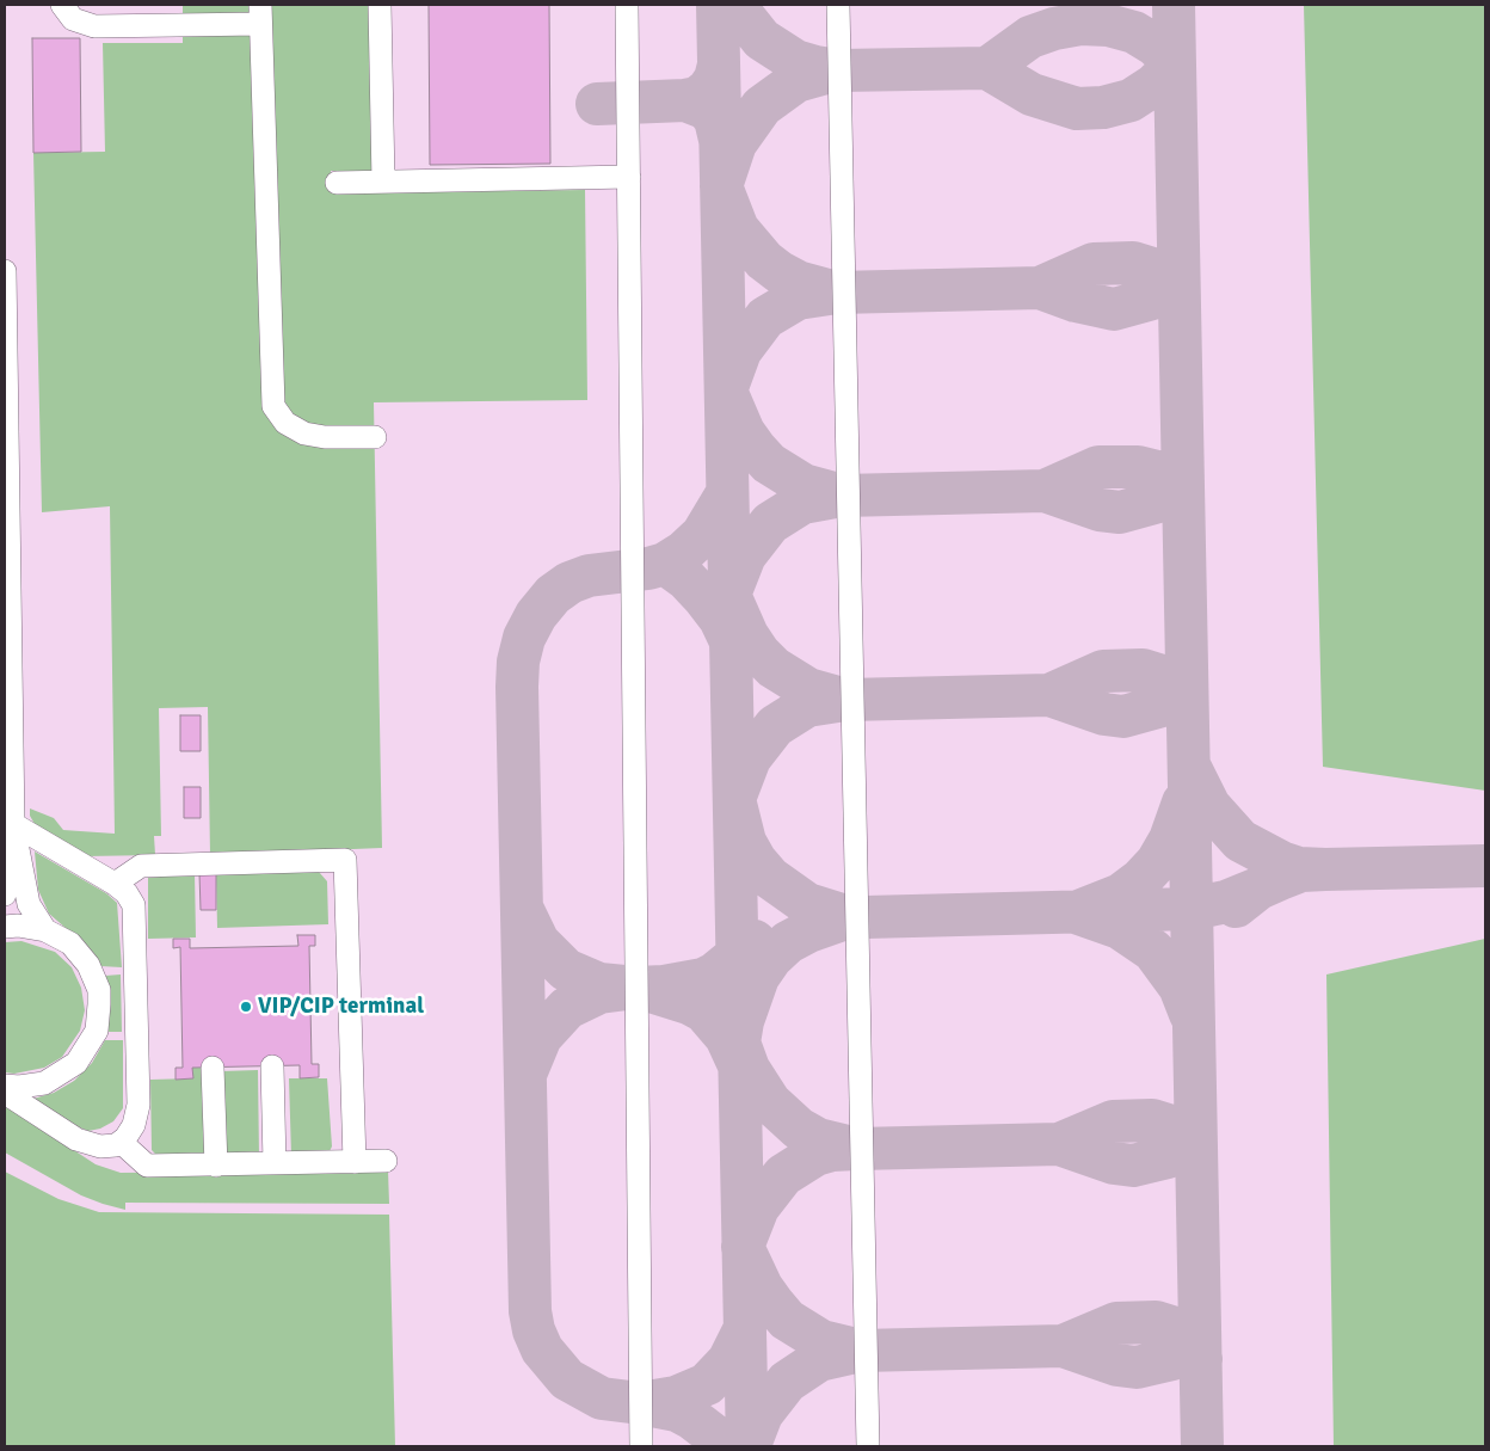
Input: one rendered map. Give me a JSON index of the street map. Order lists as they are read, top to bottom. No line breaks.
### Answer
{"places":["VIP/CIP terminal"]}
